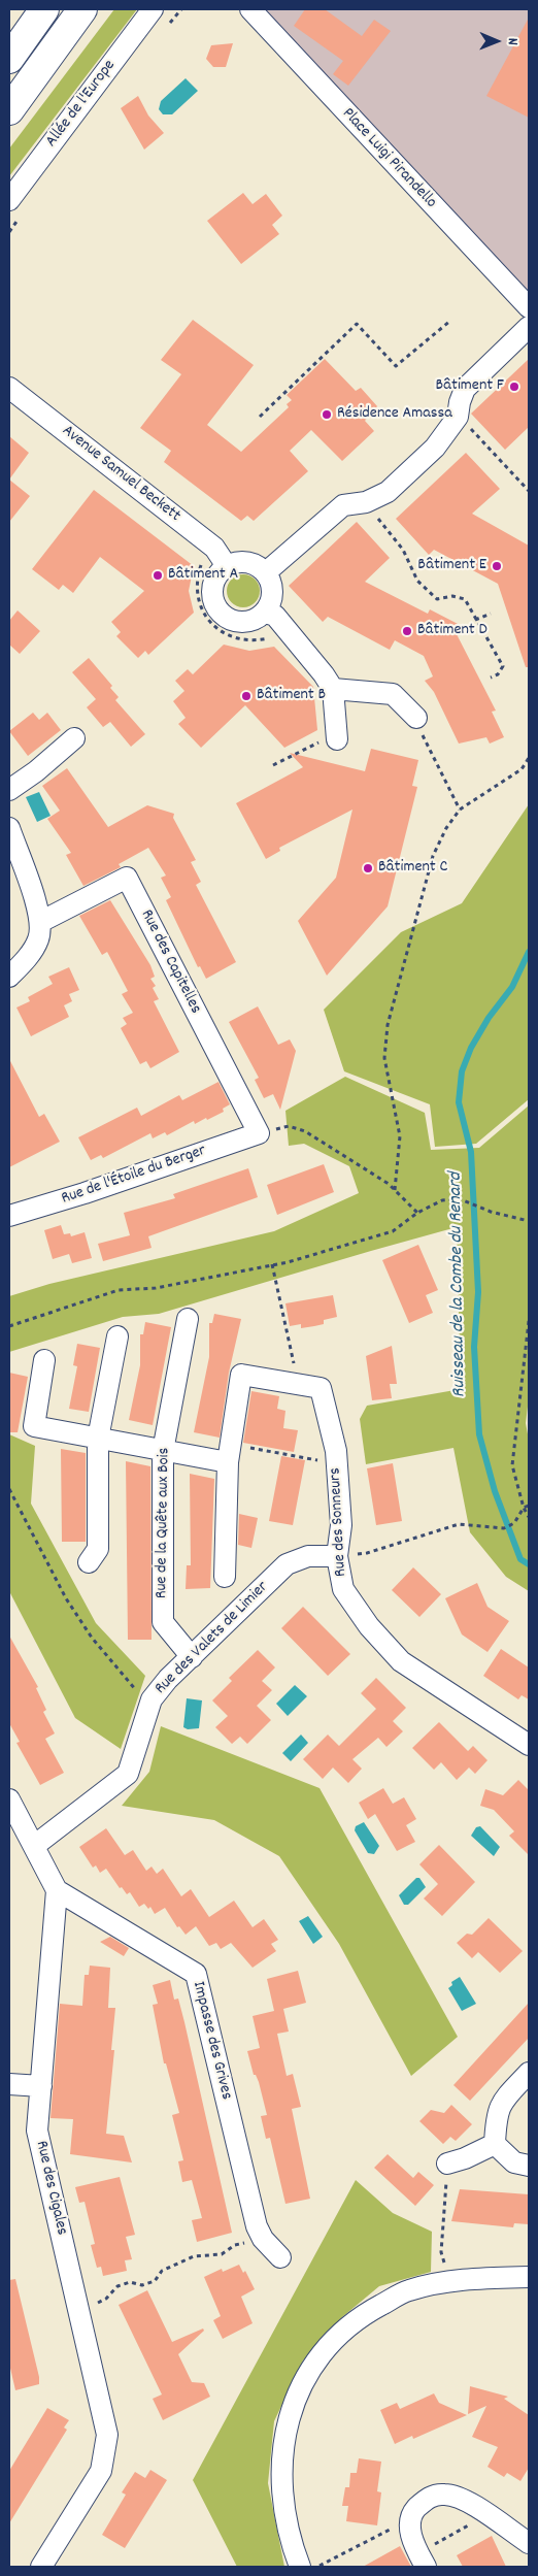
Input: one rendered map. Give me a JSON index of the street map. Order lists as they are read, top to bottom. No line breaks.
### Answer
{"streets":{"street":["Allée de l'Europe","Place Luigi Pirandello","Avenue Samuel Beckett","Rue des Capitelles","Rue de l'Étoile du Berger","Rue des Sonneurs","Rue de la Quête aux Bois","Rue des Valets de Limier","Impasse des Grives","Rue des Cigales"]},"crossings":[["Rue des Capitelles","Rue de l'Étoile du Berger"],["Rue des Sonneurs","Rue des Valets de Limier"],["Rue de la Quête aux Bois","Rue des Valets de Limier"],["Impasse des Grives","Rue des Cigales"]],"water":["Ruisseau de la Combe du Renard"],"places":["Bâtiment F","Résidence Amassa","Bâtiment E","Bâtiment A","Bâtiment D","Bâtiment B","Bâtiment C"],"north":"right"}
